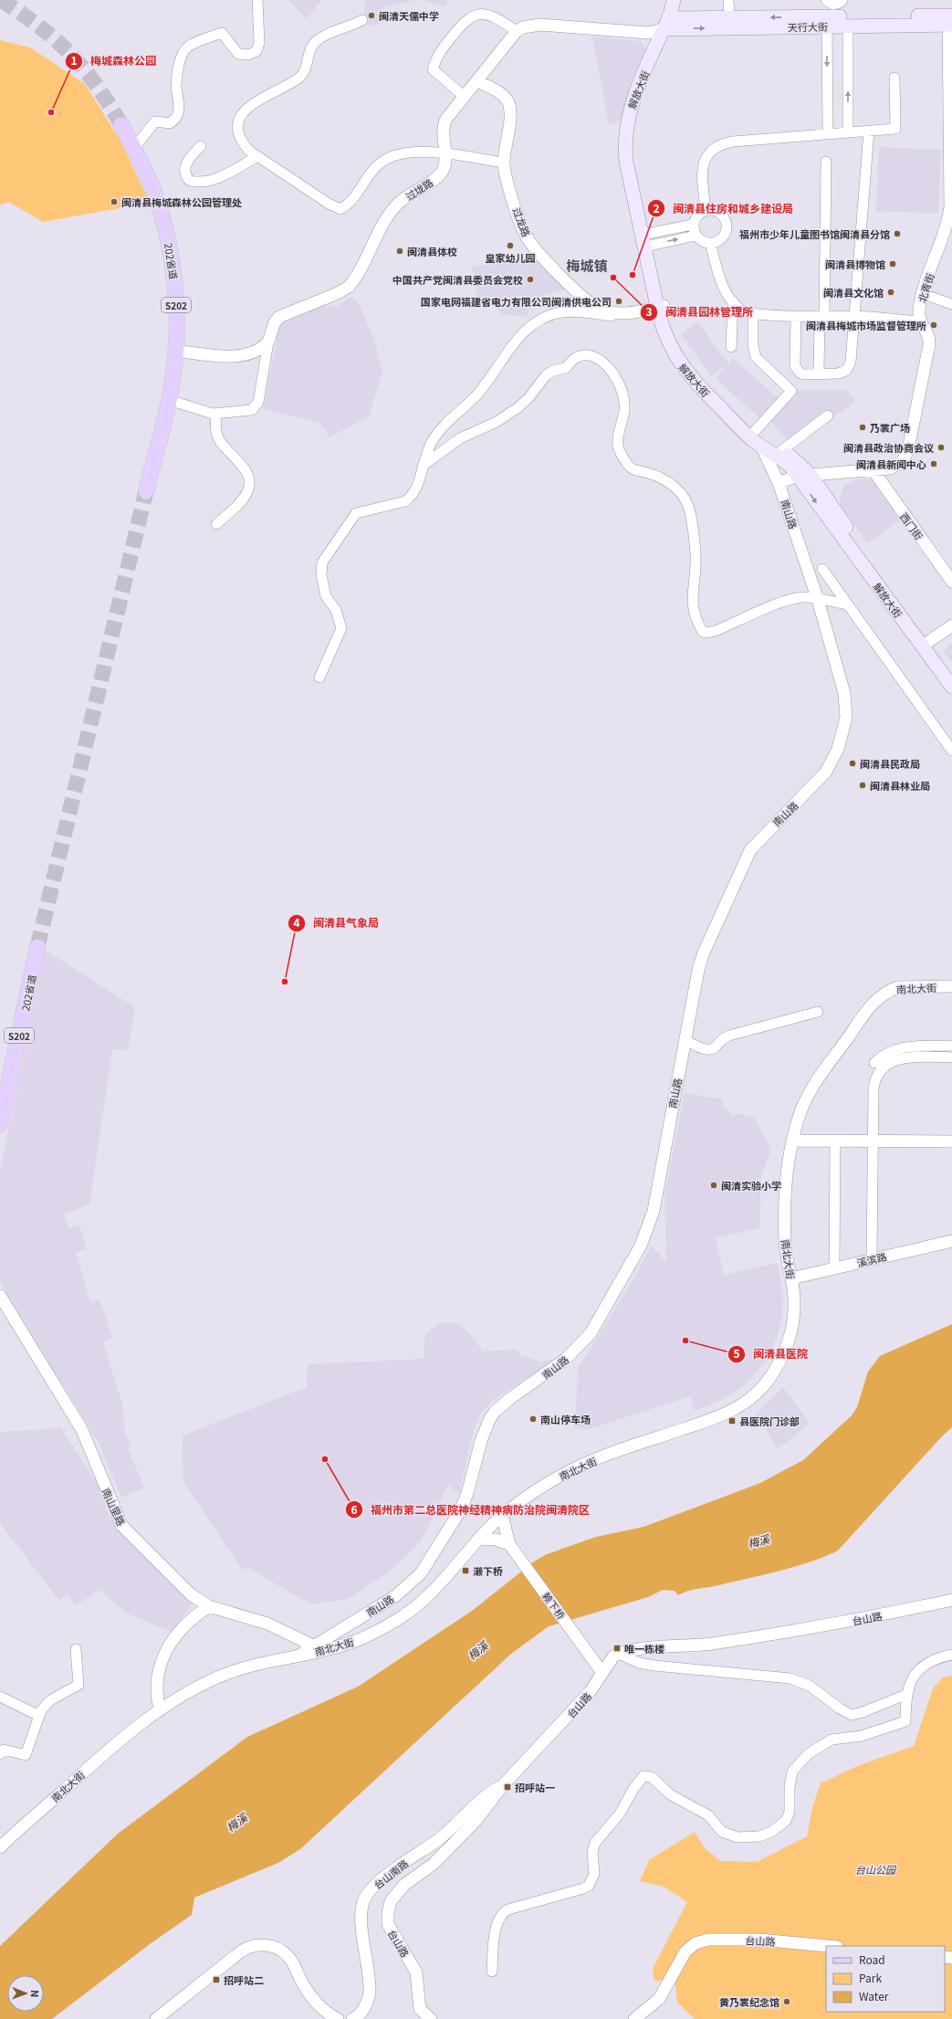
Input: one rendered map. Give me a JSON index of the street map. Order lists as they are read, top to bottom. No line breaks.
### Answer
{"streets":{"main road":["天行大街","解放大街","202省道","S202"],"street":["过垅路","过龙路","北青街","南山路","西门街","南北大街","溪滨路","南山里路","赖下桥","台山路","台山南路"]},"crossings":[["天行大街","解放大街"],["天行大街","北青街"],["解放大街","过龙路"],["解放大街","南山路"],["过垅路","过龙路"],["南山路","南北大街"],["南山路","南山里路"],["南北大街","溪滨路"],["南北大街","南山里路"],["赖下桥","台山路"],["台山路","台山南路"]],"districts":["梅城镇"],"water":["梅溪"],"parks":["台山公园"],"places":{"other":["闽清天儒中学","梅城森林公园","闽清县梅城森林公园管理处","福州市少年儿童图书馆闽清县分馆","皇家幼儿园","闽清县体校","闽清县博物馆","闽清县住房和城乡建设局","闽清县园林管理所","中国共产党闽清县委员会党校","闽清县文化馆","国家电网福建省电力有限公司闽清供电公司","闽清县梅城市场监督管理所","乃裳广场","闽清县政治协商会议","闽清县新闻中心","闽清县民政局","闽清县林业局","闽清县气象局","闽清实验小学","闽清县医院","南山停车场","福州市第二总医院神经精神病防治院闽清院区","黄乃裳纪念馆"],"transit":["县医院门诊部","濑下桥","唯一栋楼","招呼站一","招呼站二"]},"legend":["Road","Park","Water"],"north":"right"}
